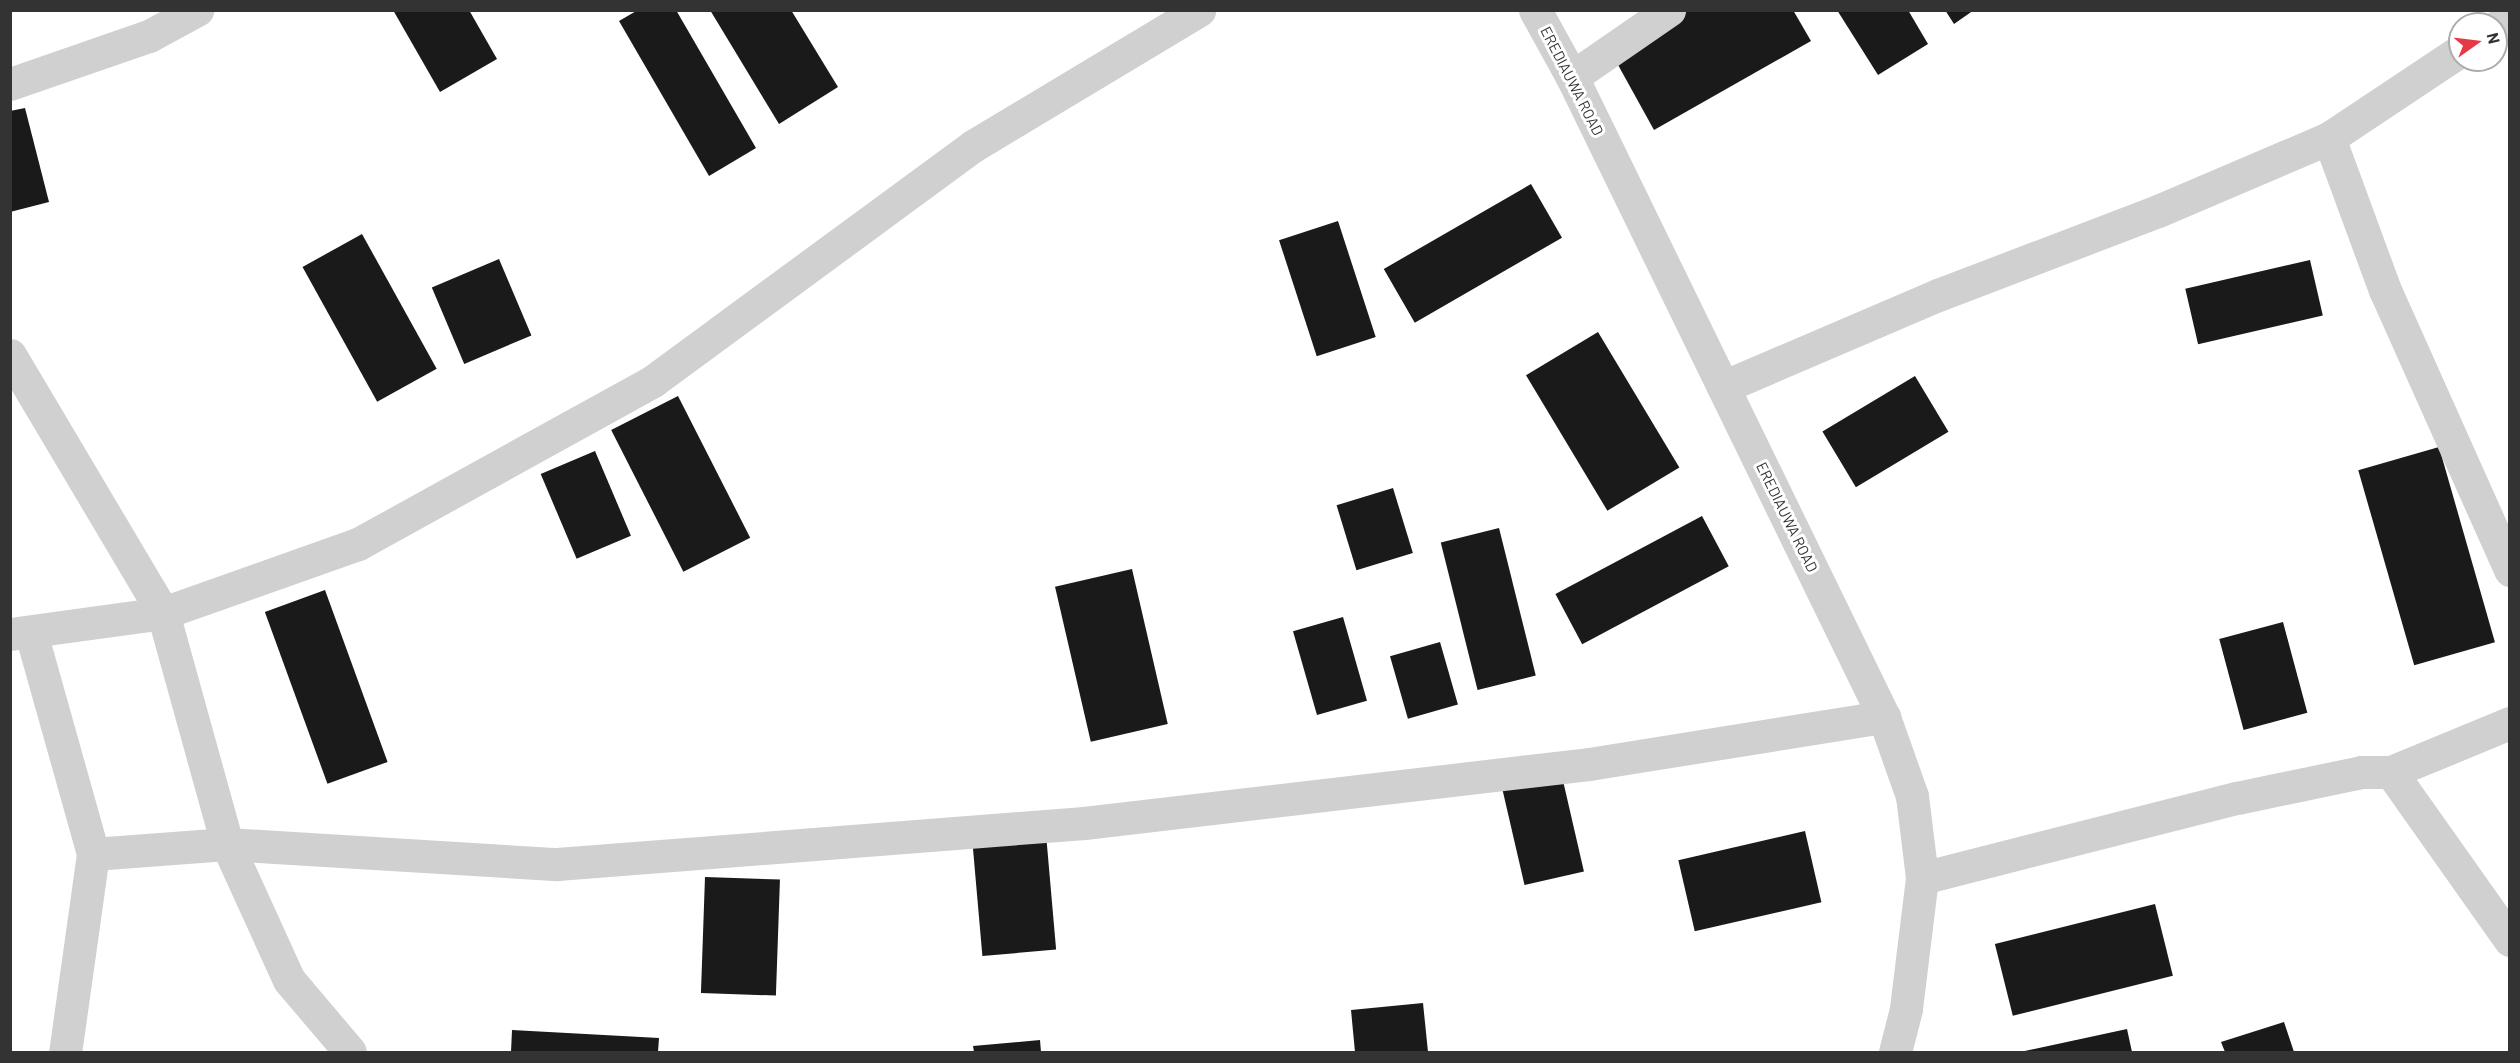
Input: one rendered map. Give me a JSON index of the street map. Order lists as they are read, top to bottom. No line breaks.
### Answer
{"streets":{"street":["EREDIAUWA ROAD"]},"north":"right"}
